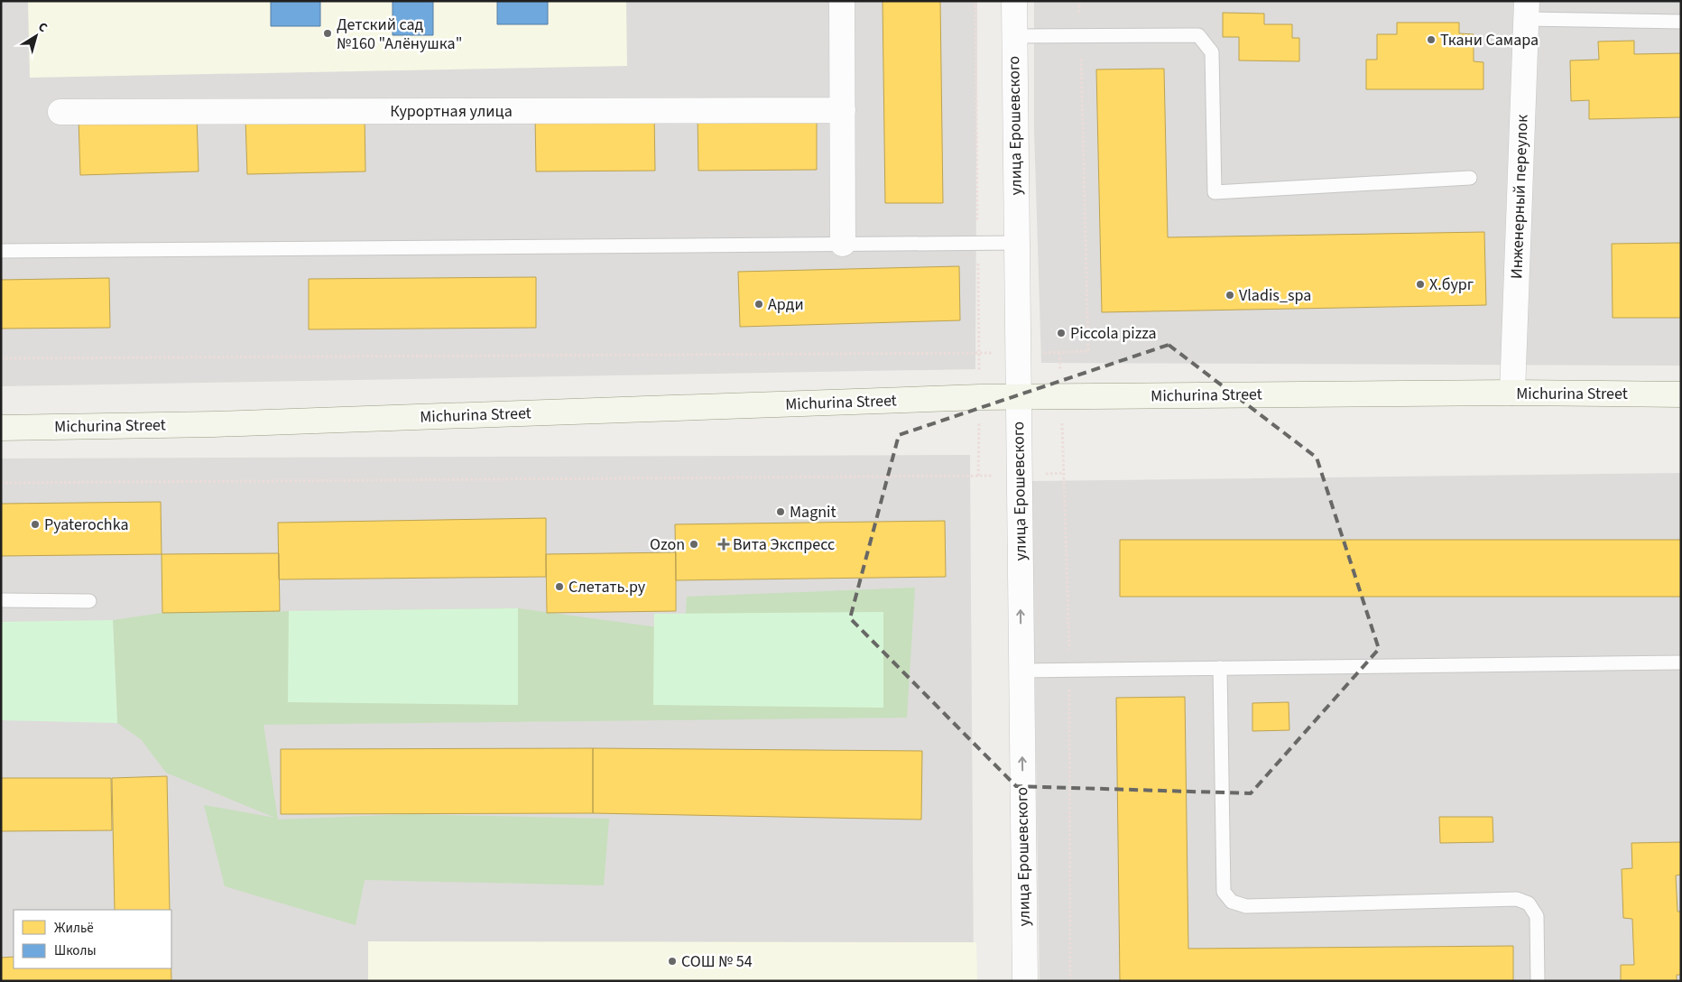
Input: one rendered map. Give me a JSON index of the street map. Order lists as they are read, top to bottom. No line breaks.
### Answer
{"streets":{"main road":["Michurina Street"],"street":["Курортная улица","улица Ерошевского","Инженерный переулок"]},"crossings":[["улица Ерошевского","Michurina Street"],["Инженерный переулок","Michurina Street"]],"one_way":["улица Ерошевского"],"places":{"other":["Детский сад №160 \"Алёнушка\"","Ткани Самара","Х.бург","Vladis_spa","Арди","Piccola pizza","Magnit","Pyaterochka","Ozon","Слетать.ру","СОШ № 54"],"health":["Вита Экспресс"]},"legend":["Жильё","Школы"],"north":"top right"}
